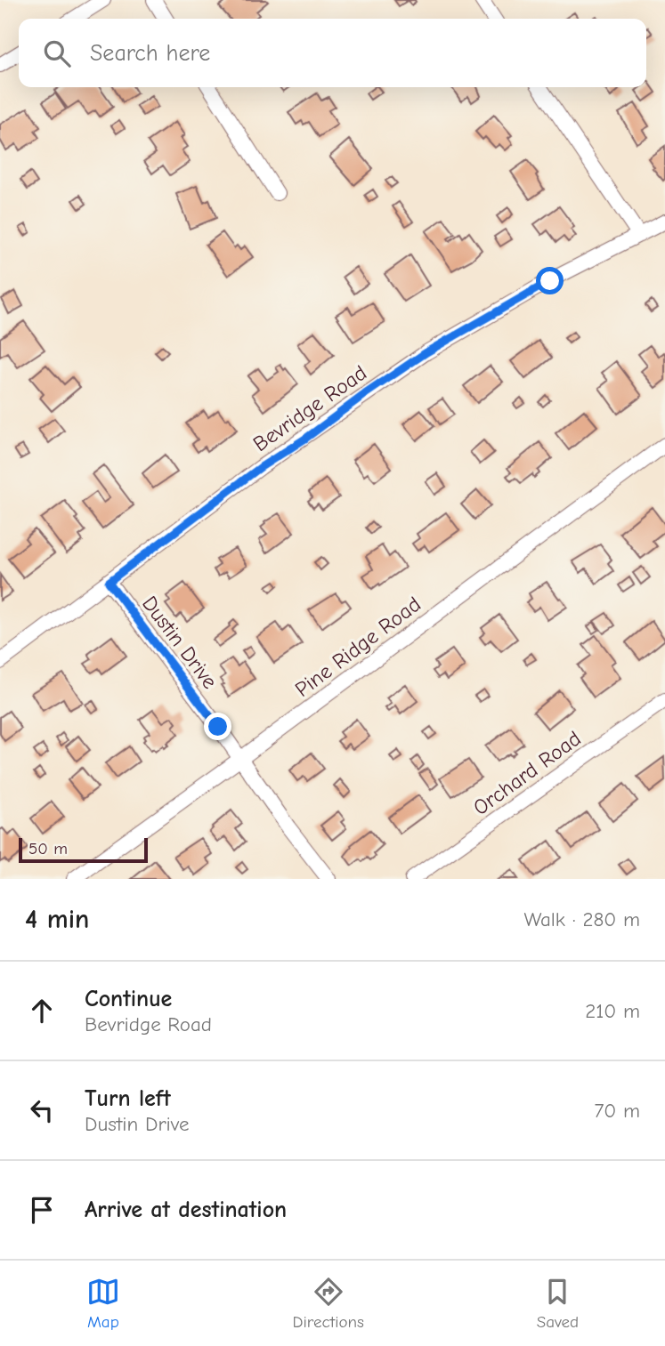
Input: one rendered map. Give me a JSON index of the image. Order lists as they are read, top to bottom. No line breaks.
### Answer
{"streets":{"street":["Bevridge Road","Dustin Drive","Pine Ridge Road","Orchard Road"]},"crossings":[["Bevridge Road","Dustin Drive"],["Dustin Drive","Pine Ridge Road"]],"scale_bar":"50 m","page":{"search":"Search here","scale":"50 m","heading":["4 min","Walk · 280 m"],"list":[["Continue","Bevridge Road","210 m"],["Turn left","Dustin Drive","70 m"],"Arrive at destination"],"nav":["Map","Directions","Saved"]}}
